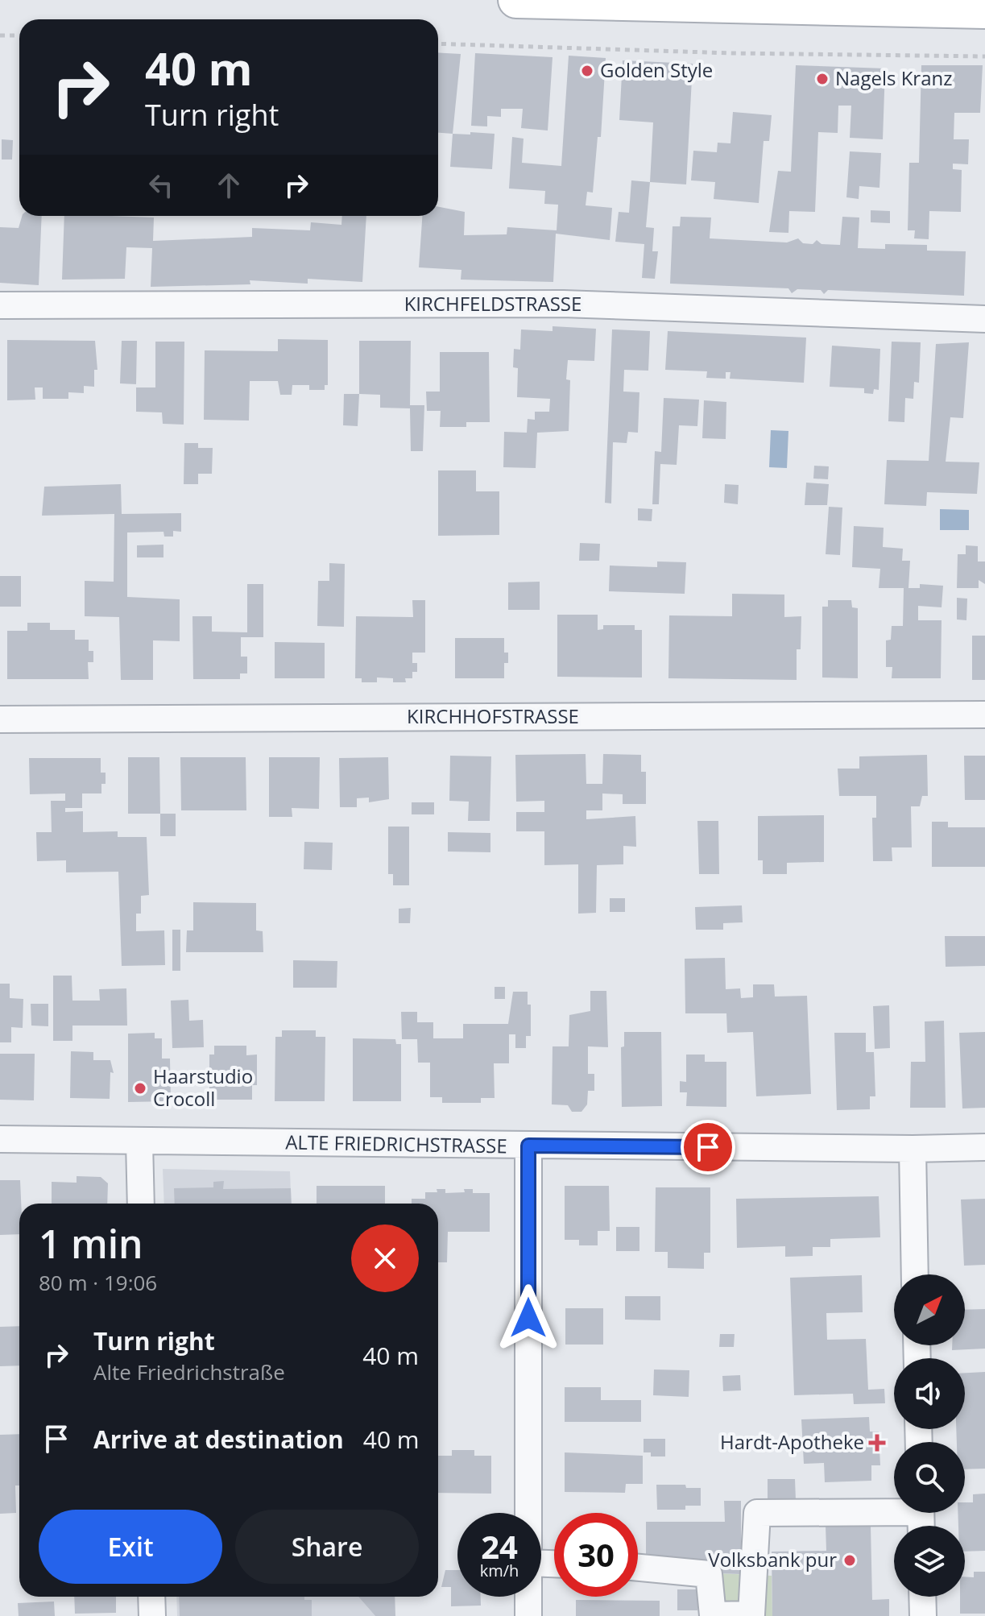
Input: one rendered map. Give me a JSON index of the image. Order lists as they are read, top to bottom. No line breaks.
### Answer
{"streets":{"street":["KIRCHFELDSTRASSE","KIRCHHOFSTRASSE","ALTE FRIEDRICHSTRASSE"]},"places":{"other":["Golden Style","Nagels Kranz","Haarstudio Crocoll","Volksbank pur"],"health":["Hardt-Apotheke"]},"north":"top right","page":{"turn":["40 m","Turn right"],"heading":["1 min","80 m · 19:06"],"list":[{"name":"Turn right","note":"Alte Friedrichstraße","value":"40 m"},{"name":"Arrive at destination","value":"40 m"}],"buttons":["Exit","Share"],"speed":"24 km/h","limit":"30"}}
